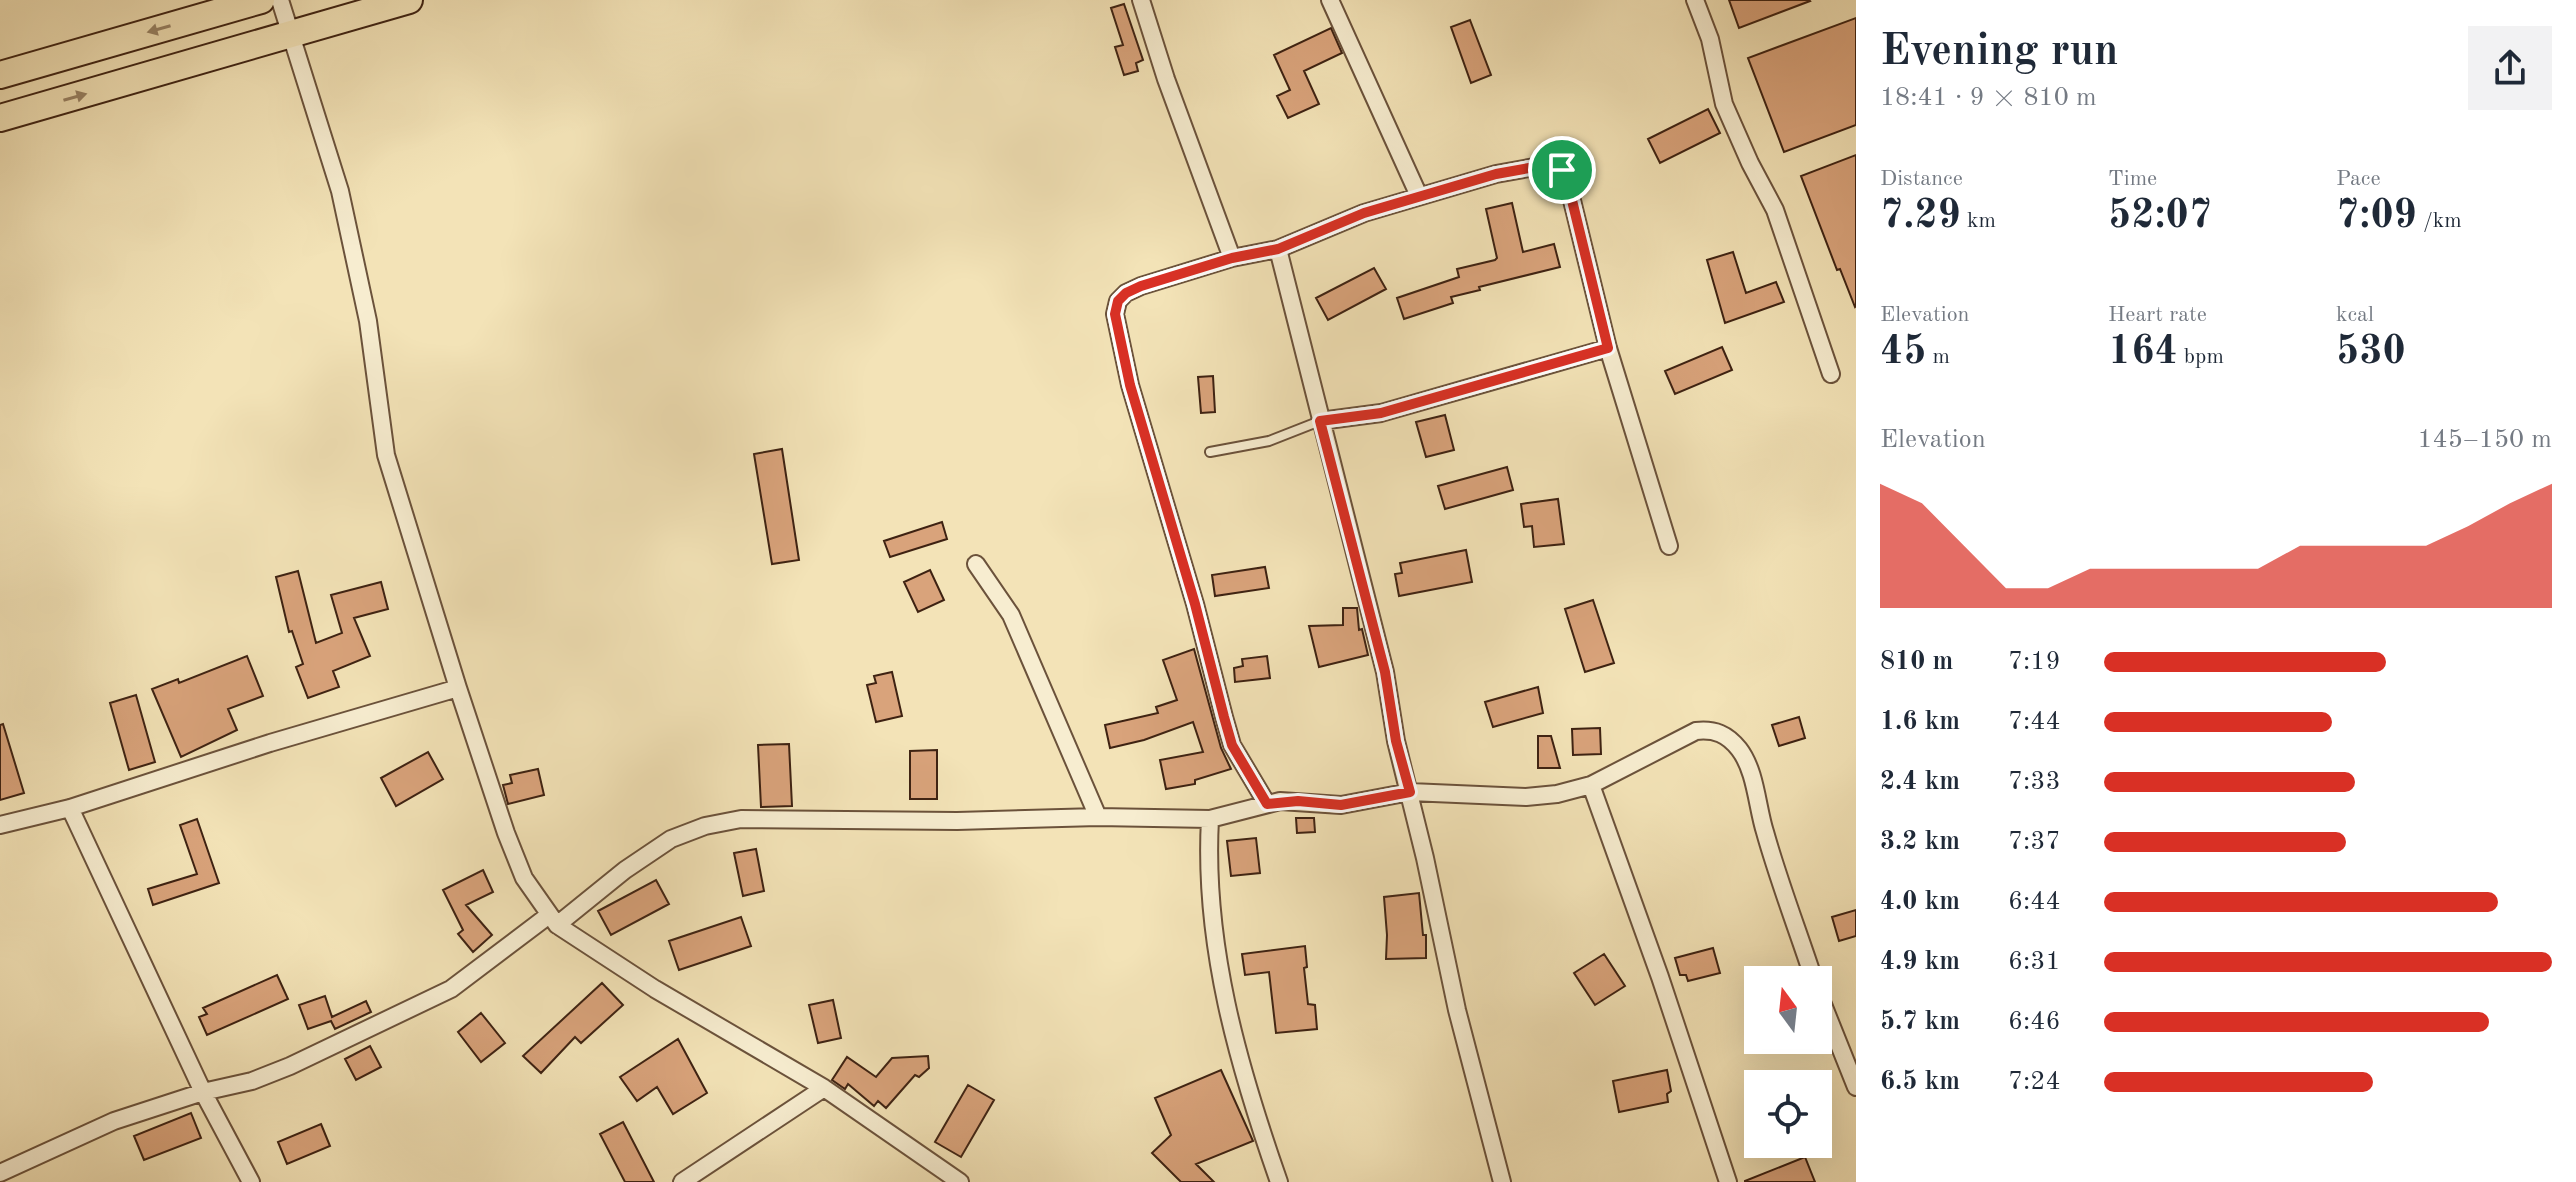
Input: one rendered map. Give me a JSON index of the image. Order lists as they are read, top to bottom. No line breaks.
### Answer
{"north":"top","page":{"heading":["Evening run","18:41 · 9 × 810 m"],"stats":[["Distance","7.29 km"],["Time","52:07"],["Pace","7:09 /km"],["Elevation","45 m"],["Heart rate","164 bpm"],["kcal","530"]],"chart":["Elevation","145–150 m"],"list":[{"name":"810 m","note":"7:19"},{"name":"1.6 km","note":"7:44"},{"name":"2.4 km","note":"7:33"},{"name":"3.2 km","note":"7:37"},{"name":"4.0 km","note":"6:44"},{"name":"4.9 km","note":"6:31"},{"name":"5.7 km","note":"6:46"},{"name":"6.5 km","note":"7:24"}]}}
